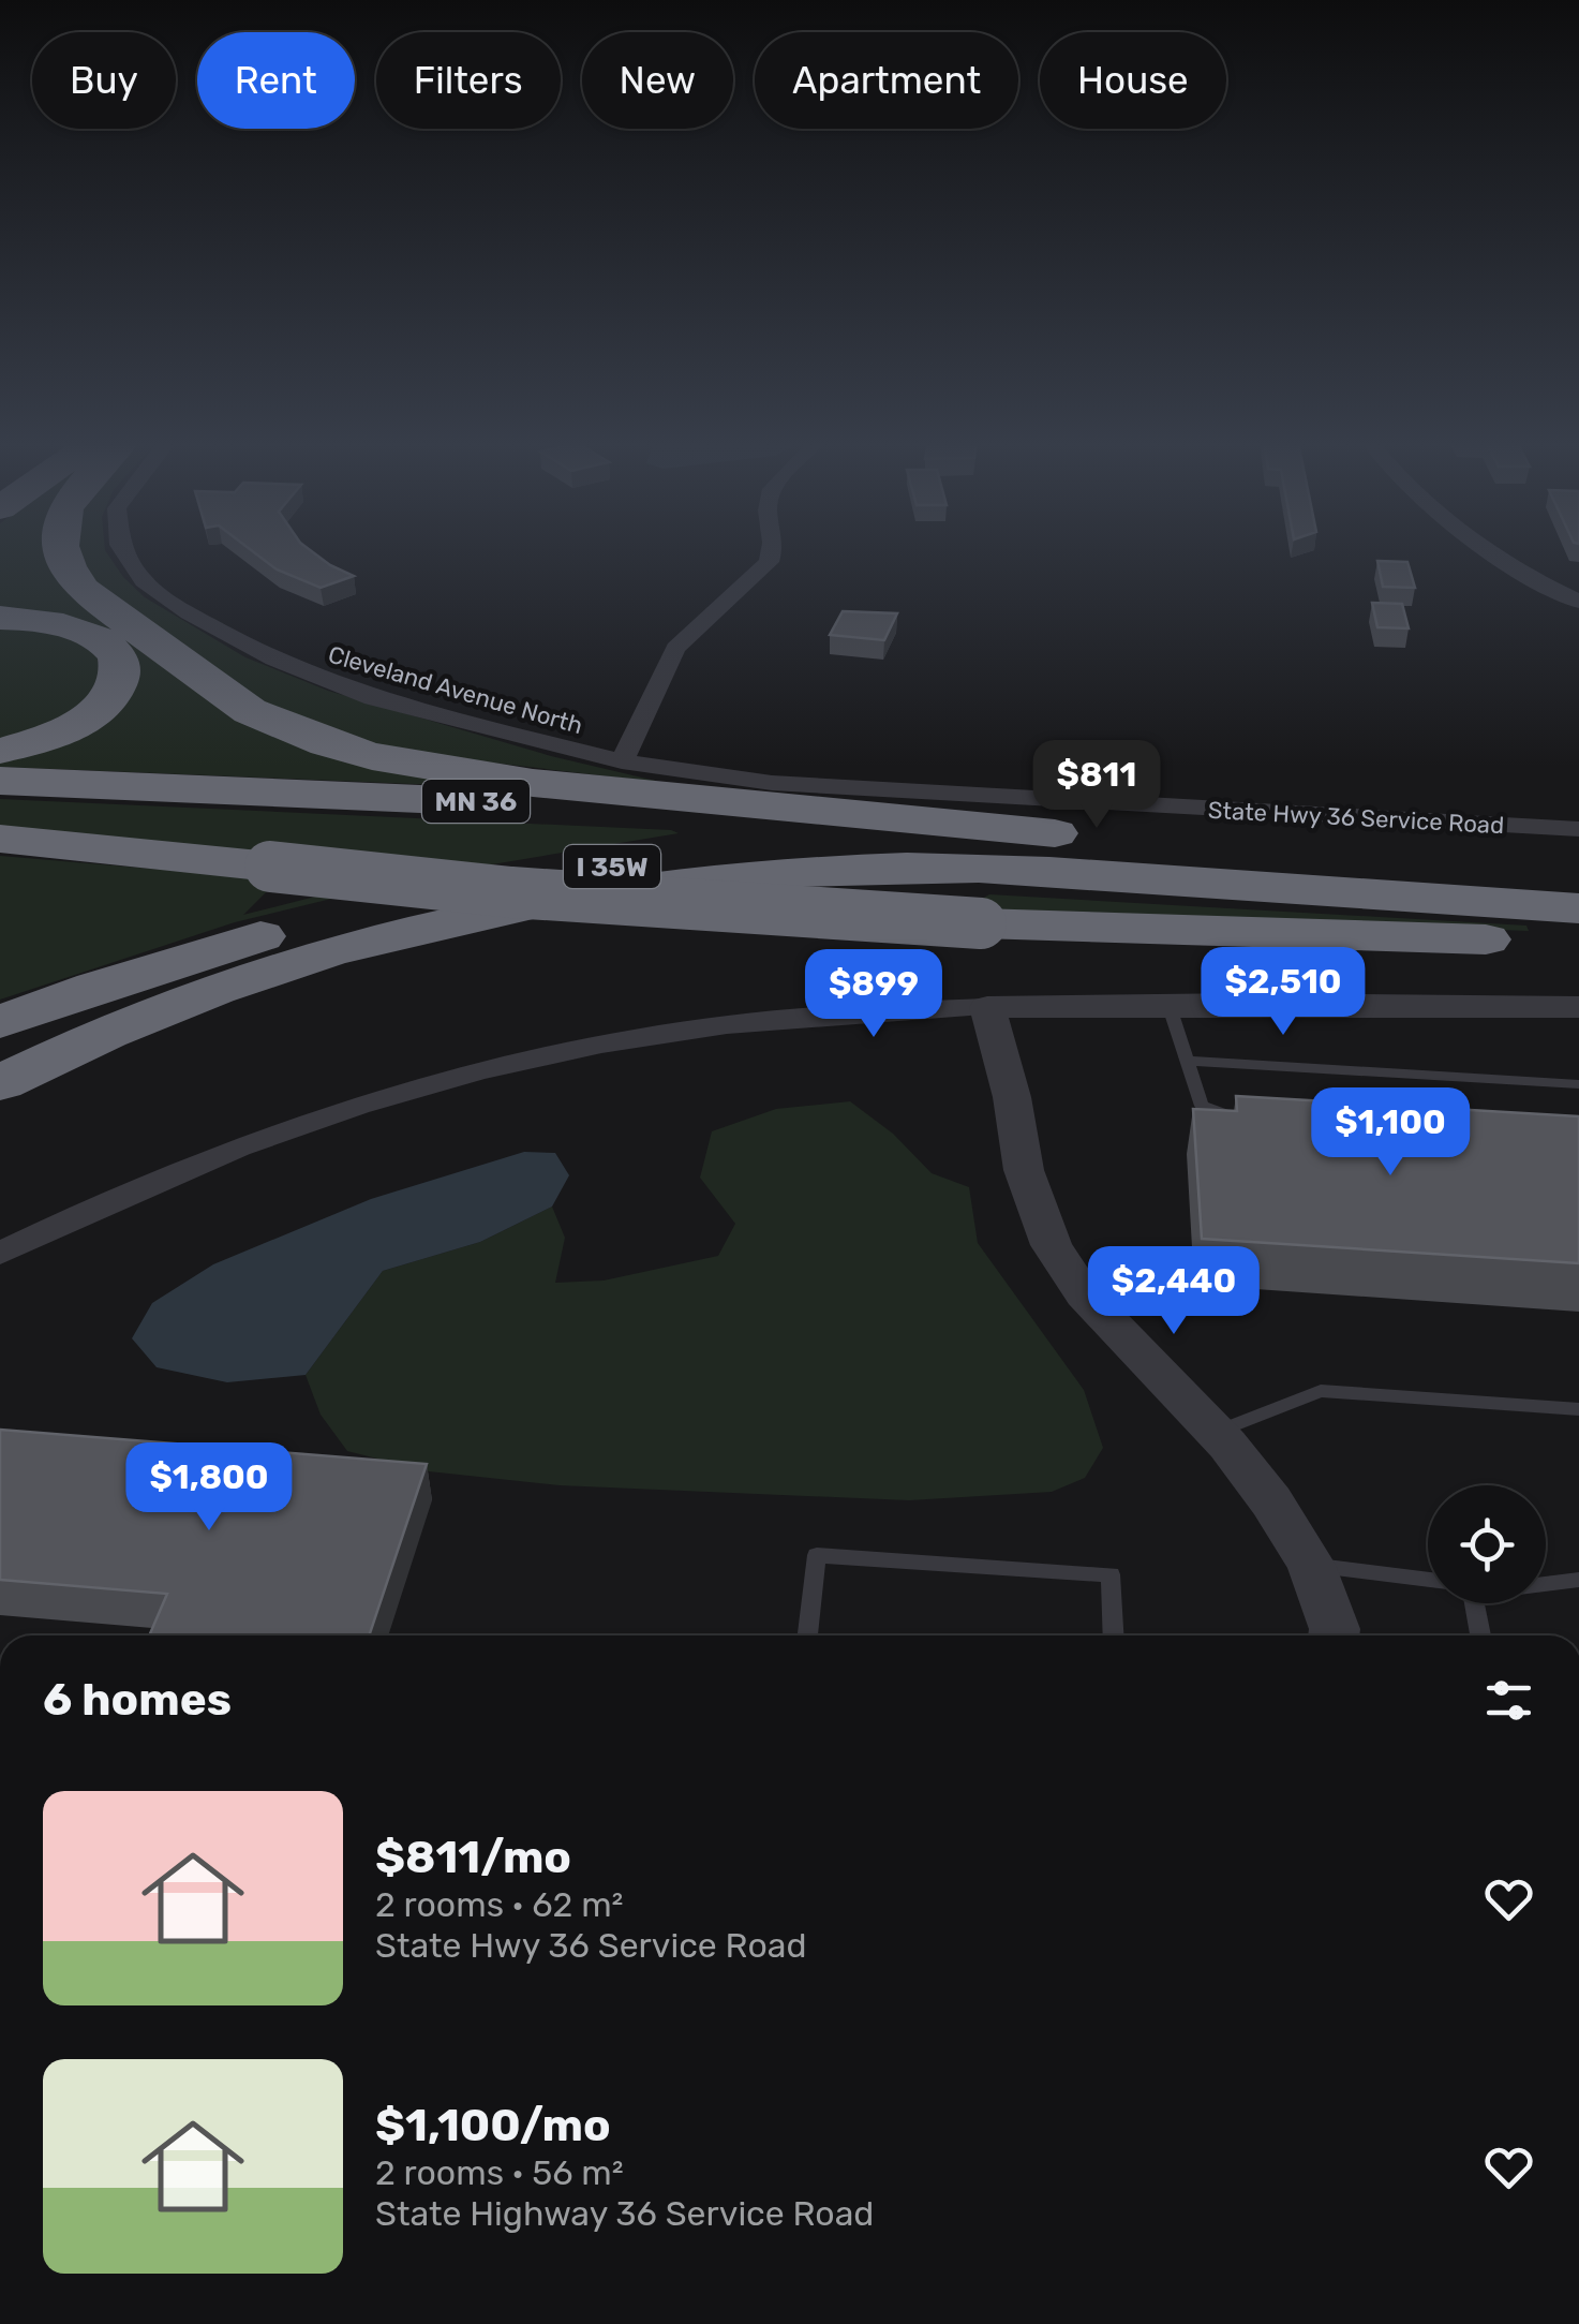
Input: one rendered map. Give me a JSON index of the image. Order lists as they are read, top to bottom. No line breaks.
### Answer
{"streets":{"highway":["MN 36","I 35W"],"street":["Cleveland Avenue North","State Hwy 36 Service Road"]},"crossings":[["Cleveland Avenue North","State Hwy 36 Service Road"],["MN 36","I 35W"]],"page":{"chip":["Buy","Rent","Filters","New","Apartment","House"],"price":["$811","$2,510","$899","$1,100","$2,440","$1,800"],"heading":"6 homes","list":[{"name":"$811/mo","note":"2 rooms · 62 m² · State Hwy 36 Service Road"},{"name":"$1,100/mo","note":"2 rooms · 56 m² · State Highway 36 Service Road"}]}}
